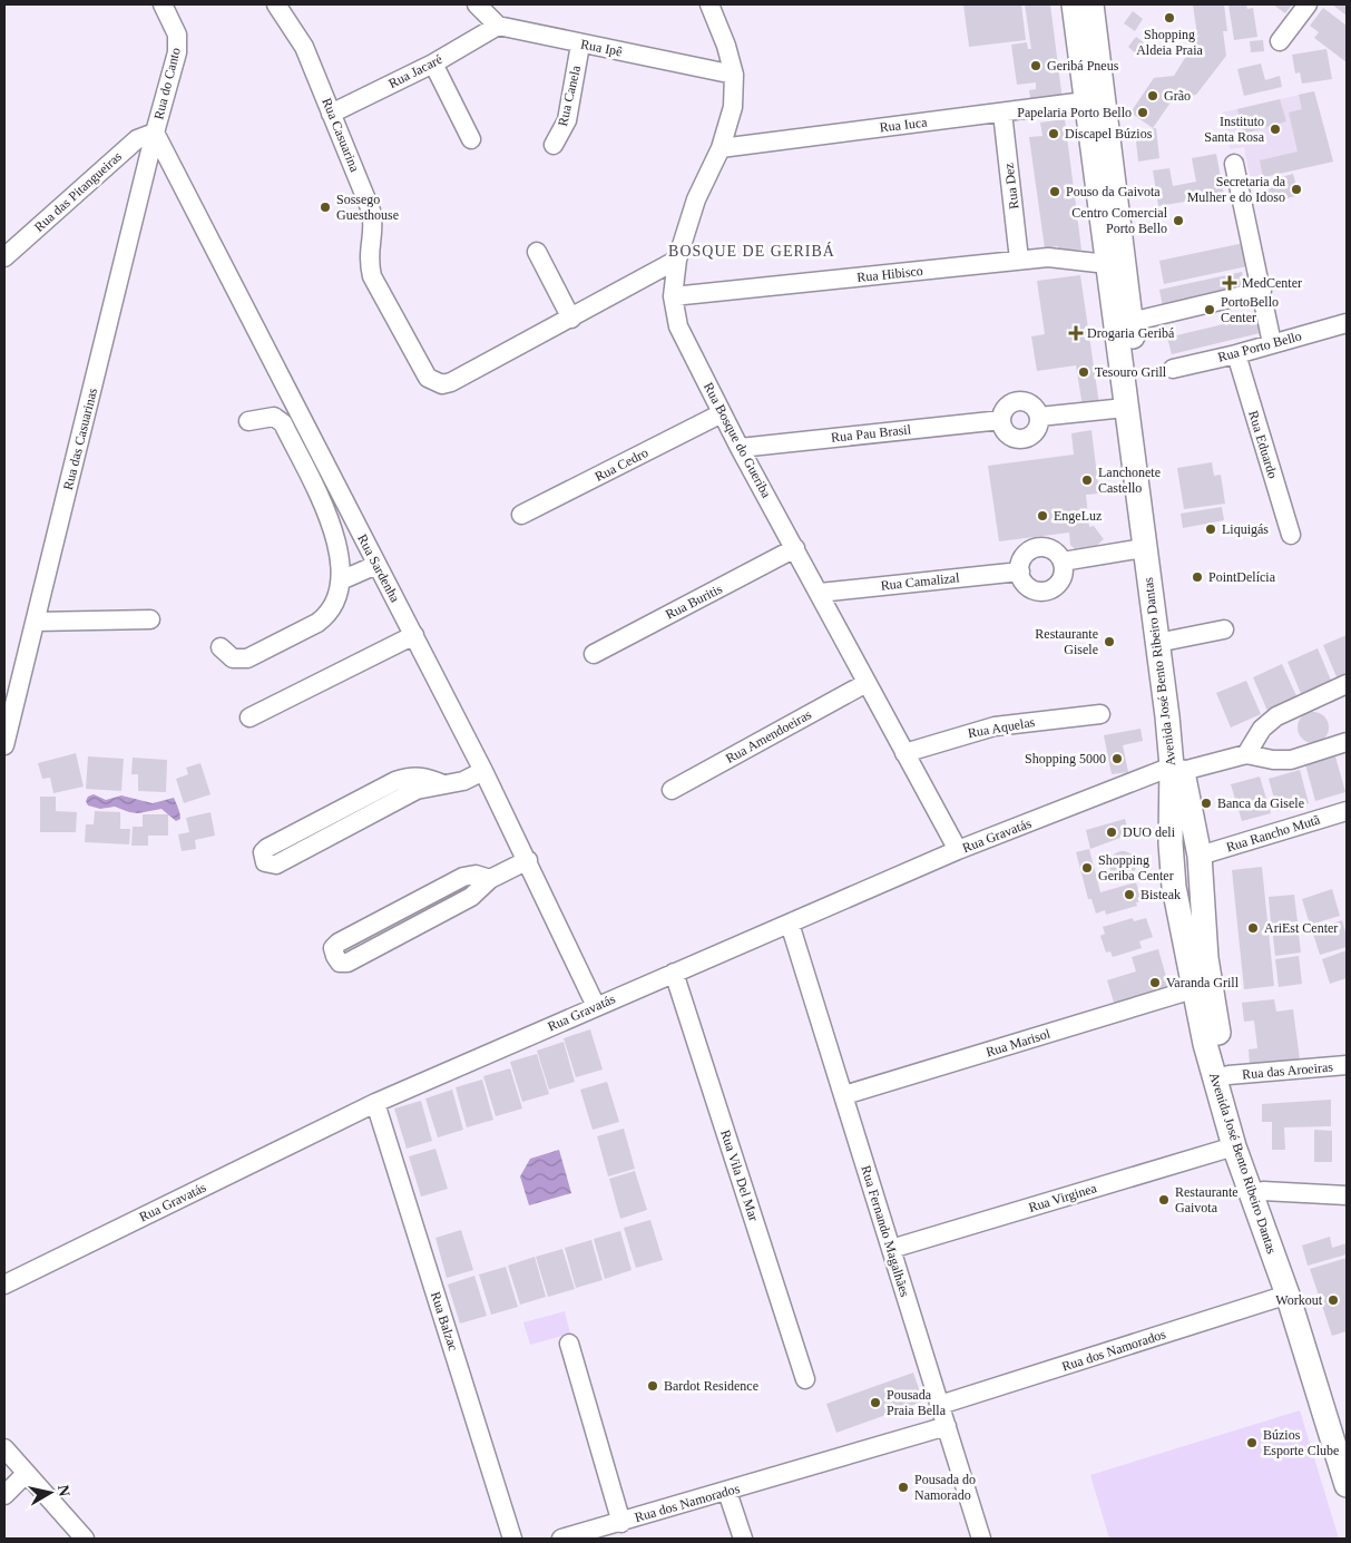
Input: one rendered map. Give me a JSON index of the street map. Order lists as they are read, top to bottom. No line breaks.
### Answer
{"streets":{"main road":["Avenida José Bento Ribeiro Dantas"],"street":["Rua Ipê","Rua Jacaré","Rua do Canto","Rua Canela","Rua Iuca","Rua Casuarina","Rua Dez","Rua das Pitangueiras","Rua Hibisco","Rua Porto Bello","Rua Pau Brasil","Rua das Casuarinas","Rua Bosque do Gueriba","Rua Eduardo","Rua Cedro","Rua Sardenha","Rua Camalizal","Rua Buritis","Rua Aquelas","Rua Amendoeiras","Rua Rancho Mutã","Rua Gravatás","Rua Marisol","Rua das Aroeiras","Rua Vila Del Mar","Rua Virginea","Rua Fernando Magalhães","Rua Balzac","Rua dos Namorados"]},"crossings":[["Rua Ipê","Rua Jacaré"],["Rua Ipê","Rua Canela"],["Rua Ipê","Rua Bosque do Gueriba"],["Rua Jacaré","Rua Casuarina"],["Rua do Canto","Rua das Pitangueiras"],["Rua do Canto","Rua das Casuarinas"],["Rua do Canto","Rua Sardenha"],["Rua Iuca","Rua Dez"],["Rua Iuca","Rua Bosque do Gueriba"],["Rua Iuca","Avenida José Bento Ribeiro Dantas"],["Rua Dez","Rua Hibisco"],["Rua das Pitangueiras","Rua das Casuarinas"],["Rua das Pitangueiras","Rua Sardenha"],["Rua Hibisco","Rua Bosque do Gueriba"],["Rua Hibisco","Avenida José Bento Ribeiro Dantas"],["Rua Porto Bello","Rua Eduardo"],["Rua Pau Brasil","Rua Bosque do Gueriba"],["Rua das Casuarinas","Rua Sardenha"],["Rua Bosque do Gueriba","Rua Cedro"],["Rua Bosque do Gueriba","Rua Camalizal"],["Rua Bosque do Gueriba","Rua Buritis"],["Rua Bosque do Gueriba","Rua Aquelas"],["Rua Bosque do Gueriba","Rua Amendoeiras"],["Rua Bosque do Gueriba","Rua Gravatás"],["Rua Sardenha","Rua Gravatás"],["Avenida José Bento Ribeiro Dantas","Rua Rancho Mutã"],["Avenida José Bento Ribeiro Dantas","Rua Gravatás"],["Avenida José Bento Ribeiro Dantas","Rua Marisol"],["Avenida José Bento Ribeiro Dantas","Rua das Aroeiras"],["Avenida José Bento Ribeiro Dantas","Rua Virginea"],["Avenida José Bento Ribeiro Dantas","Rua dos Namorados"],["Rua Gravatás","Rua Vila Del Mar"],["Rua Gravatás","Rua Fernando Magalhães"],["Rua Gravatás","Rua Balzac"],["Rua Marisol","Rua Fernando Magalhães"],["Rua Virginea","Rua Fernando Magalhães"],["Rua Fernando Magalhães","Rua dos Namorados"]],"districts":["BOSQUE DE GERIBÁ"],"places":{"other":["Shopping Aldeia Praia","Geribá Pneus","Grão","Papelaria Porto Bello","Instituto Santa Rosa","Discapel Búzios","Secretaria da Mulher e do Idoso","Pouso da Gaivota","Sossego Guesthouse","Centro Comercial Porto Bello","PortoBello Center","Tesouro Grill","Lanchonete Castello","EngeLuz","Liquigás","PointDelícia","Restaurante Gisele","Shopping 5000","Banca da Gisele","DUO deli","Shopping Geriba Center","Bisteak","AriEst Center","Varanda Grill","Restaurante Gaivota","Workout","Bardot Residence","Pousada Praia Bella","Búzios Esporte Clube","Pousada do Namorado"],"health":["MedCenter","Drogaria Geribá"]},"north":"right"}
